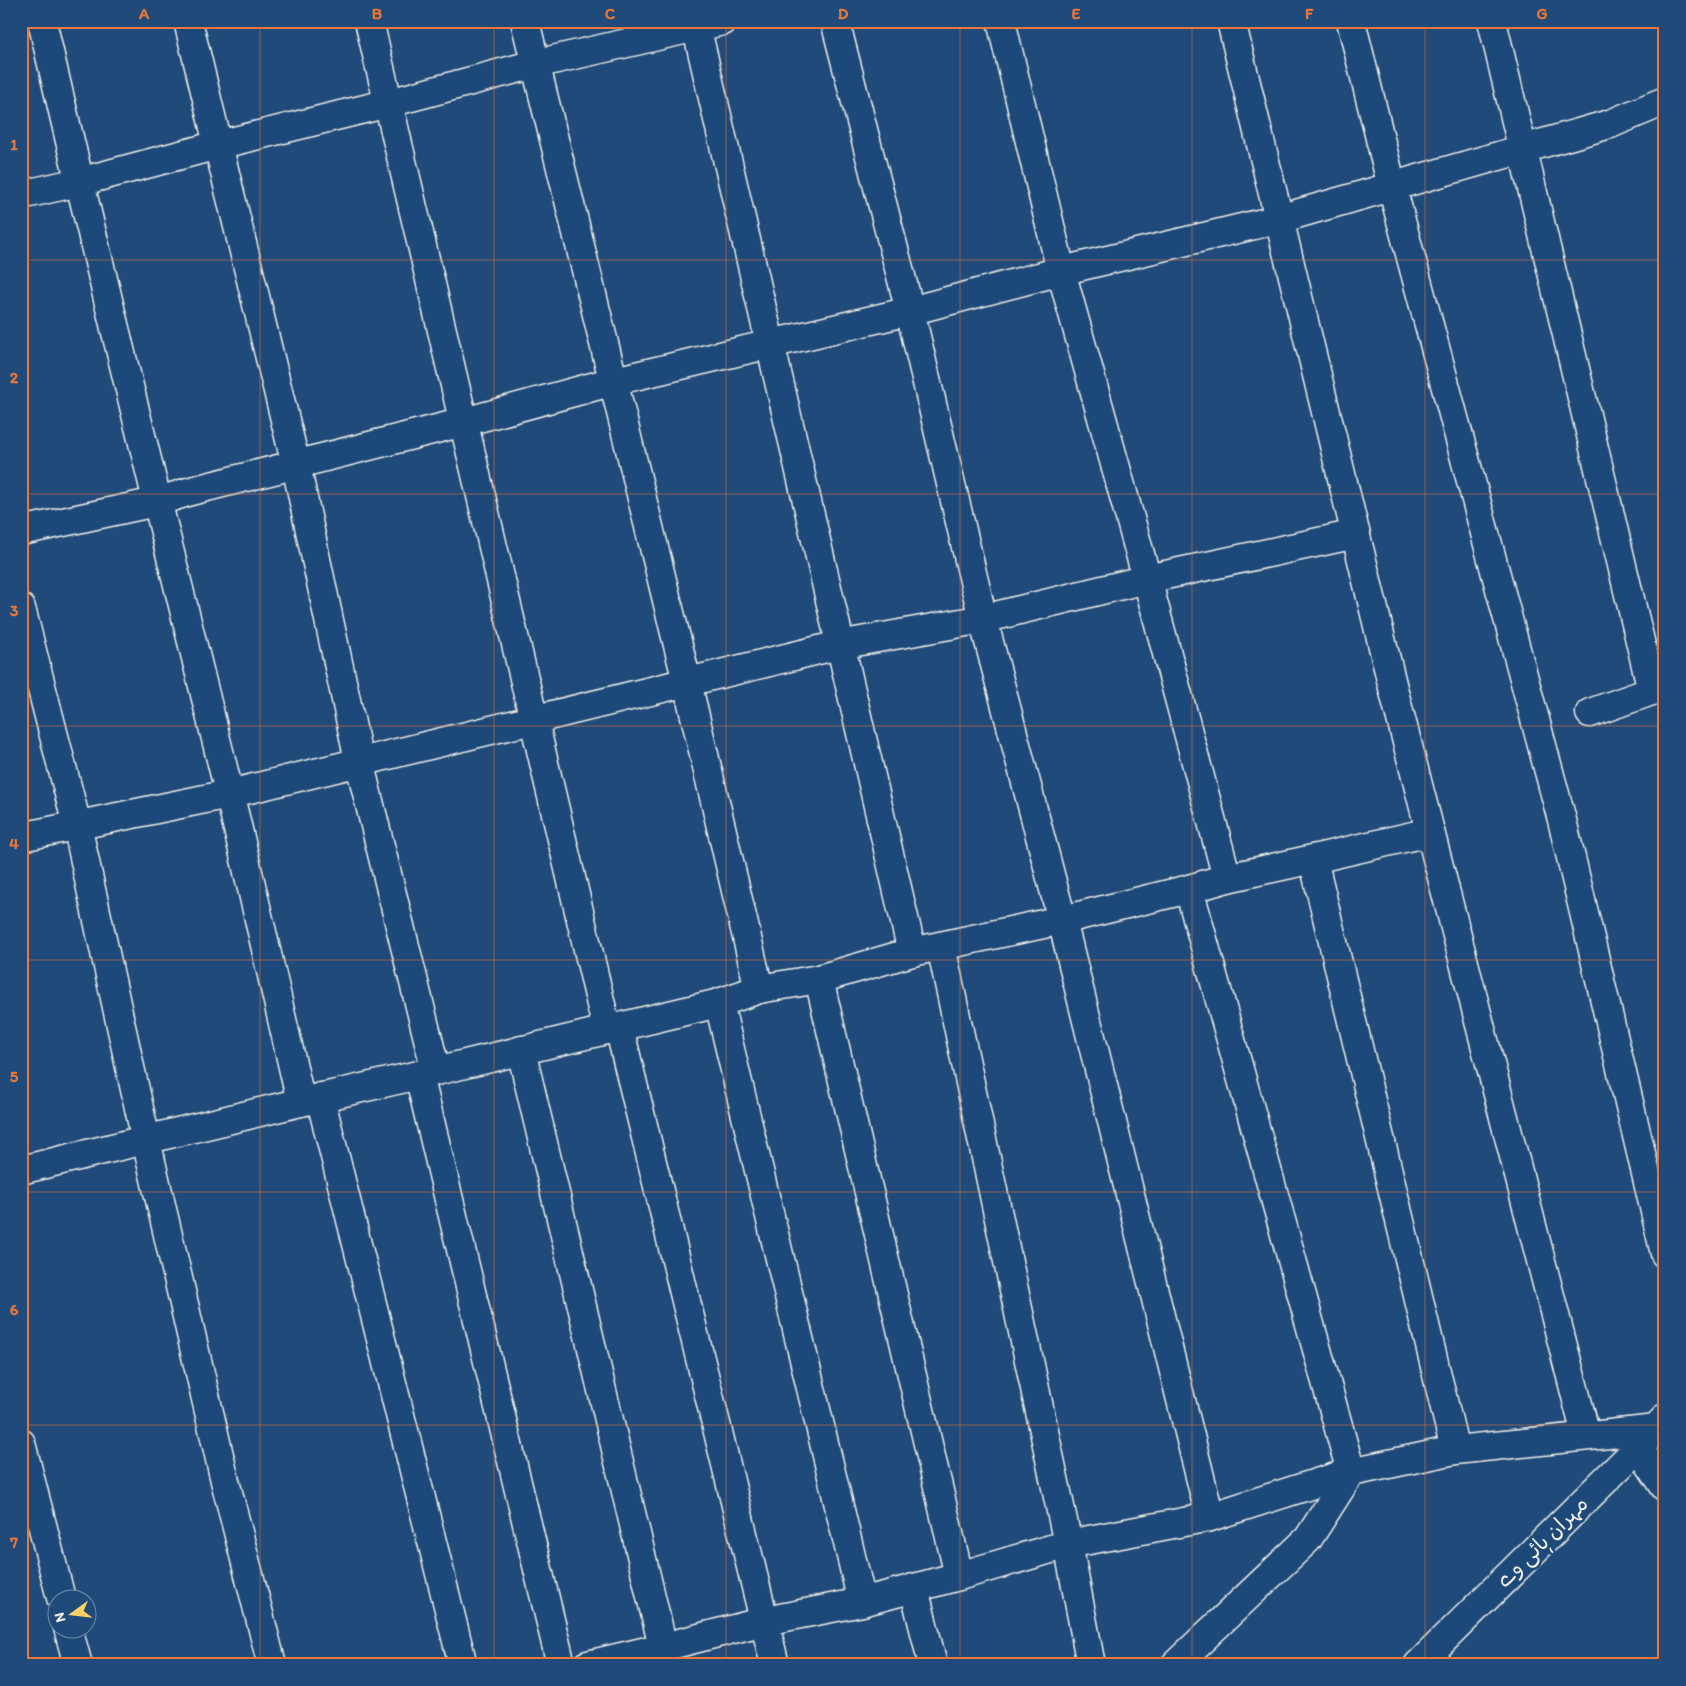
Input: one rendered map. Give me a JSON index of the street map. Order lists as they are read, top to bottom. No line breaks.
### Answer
{"streets":{"street":["مہران ہائی وے"]},"north":"left","grid":{"columns":["A","B","C","D","E","F","G"],"rows":["1","2","3","4","5","6","7"]}}
